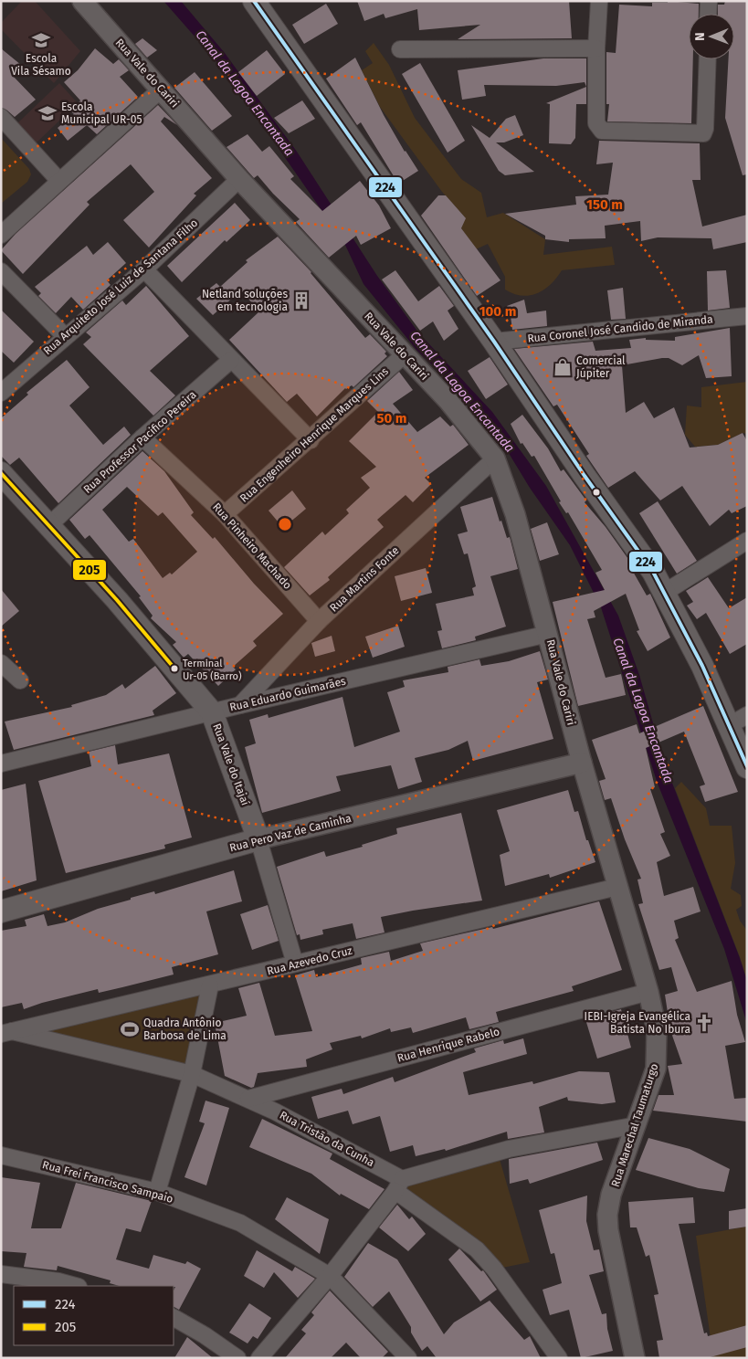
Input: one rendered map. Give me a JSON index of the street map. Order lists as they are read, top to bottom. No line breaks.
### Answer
{"streets":{"main road":["Rua Vale do Itajaí","Rua Pero Vaz de Caminha"],"street":["Rua Vale do Cariri","Rua Arquiteto José Luiz de Santana Filho","Rua Coronel José Candido de Miranda","Rua Engenheiro Henrique Marques Lins","Rua Professor Pacifico Pereira","Rua Pinheiro Machado","Rua Martins Fonte","Rua Eduardo Guimarães","Rua Azevedo Cruz","Rua Henrique Rabelo","Rua Marechal Taumaturgo","Rua Tristão da Cunha","Rua Frei Francisco Sampaio"]},"crossings":[["Rua Vale do Cariri","Rua Arquiteto José Luiz de Santana Filho"],["Rua Vale do Cariri","Rua Engenheiro Henrique Marques Lins"],["Rua Vale do Cariri","Rua Martins Fonte"],["Rua Vale do Cariri","Rua Eduardo Guimarães"],["Rua Vale do Cariri","Rua Pero Vaz de Caminha"],["Rua Vale do Cariri","Rua Marechal Taumaturgo"],["Rua Engenheiro Henrique Marques Lins","Rua Pinheiro Machado"],["Rua Professor Pacifico Pereira","Rua Pinheiro Machado"],["Rua Professor Pacifico Pereira","Rua Vale do Itajaí"],["Rua Pinheiro Machado","Rua Martins Fonte"],["Rua Martins Fonte","Rua Eduardo Guimarães"],["Rua Eduardo Guimarães","Rua Vale do Itajaí"],["Rua Vale do Itajaí","Rua Pero Vaz de Caminha"],["Rua Vale do Itajaí","Rua Azevedo Cruz"],["Rua Pero Vaz de Caminha","Rua Marechal Taumaturgo"],["Rua Azevedo Cruz","Rua Marechal Taumaturgo"],["Rua Azevedo Cruz","Rua Tristão da Cunha"],["Rua Henrique Rabelo","Rua Marechal Taumaturgo"],["Rua Henrique Rabelo","Rua Tristão da Cunha"]],"water":["Canal da Lagoa Encantada"],"places":{"school or university":["Escola Vila Sésamo","Escola Municipal UR-05"],"building":["Netland soluções em tecnologia"],"shop":["Comercial Júpiter"],"other":["Terminal Ur-05 (Barro)"],"church":["IEBI-Igreja Evangélica Batista No Ibura"],"sports":["Quadra Antônio Barbosa de Lima"]},"lines":["transit line 224","transit line 205"],"legend":["224","205"],"north":"left","rings":["150 m","100 m","50 m"]}
